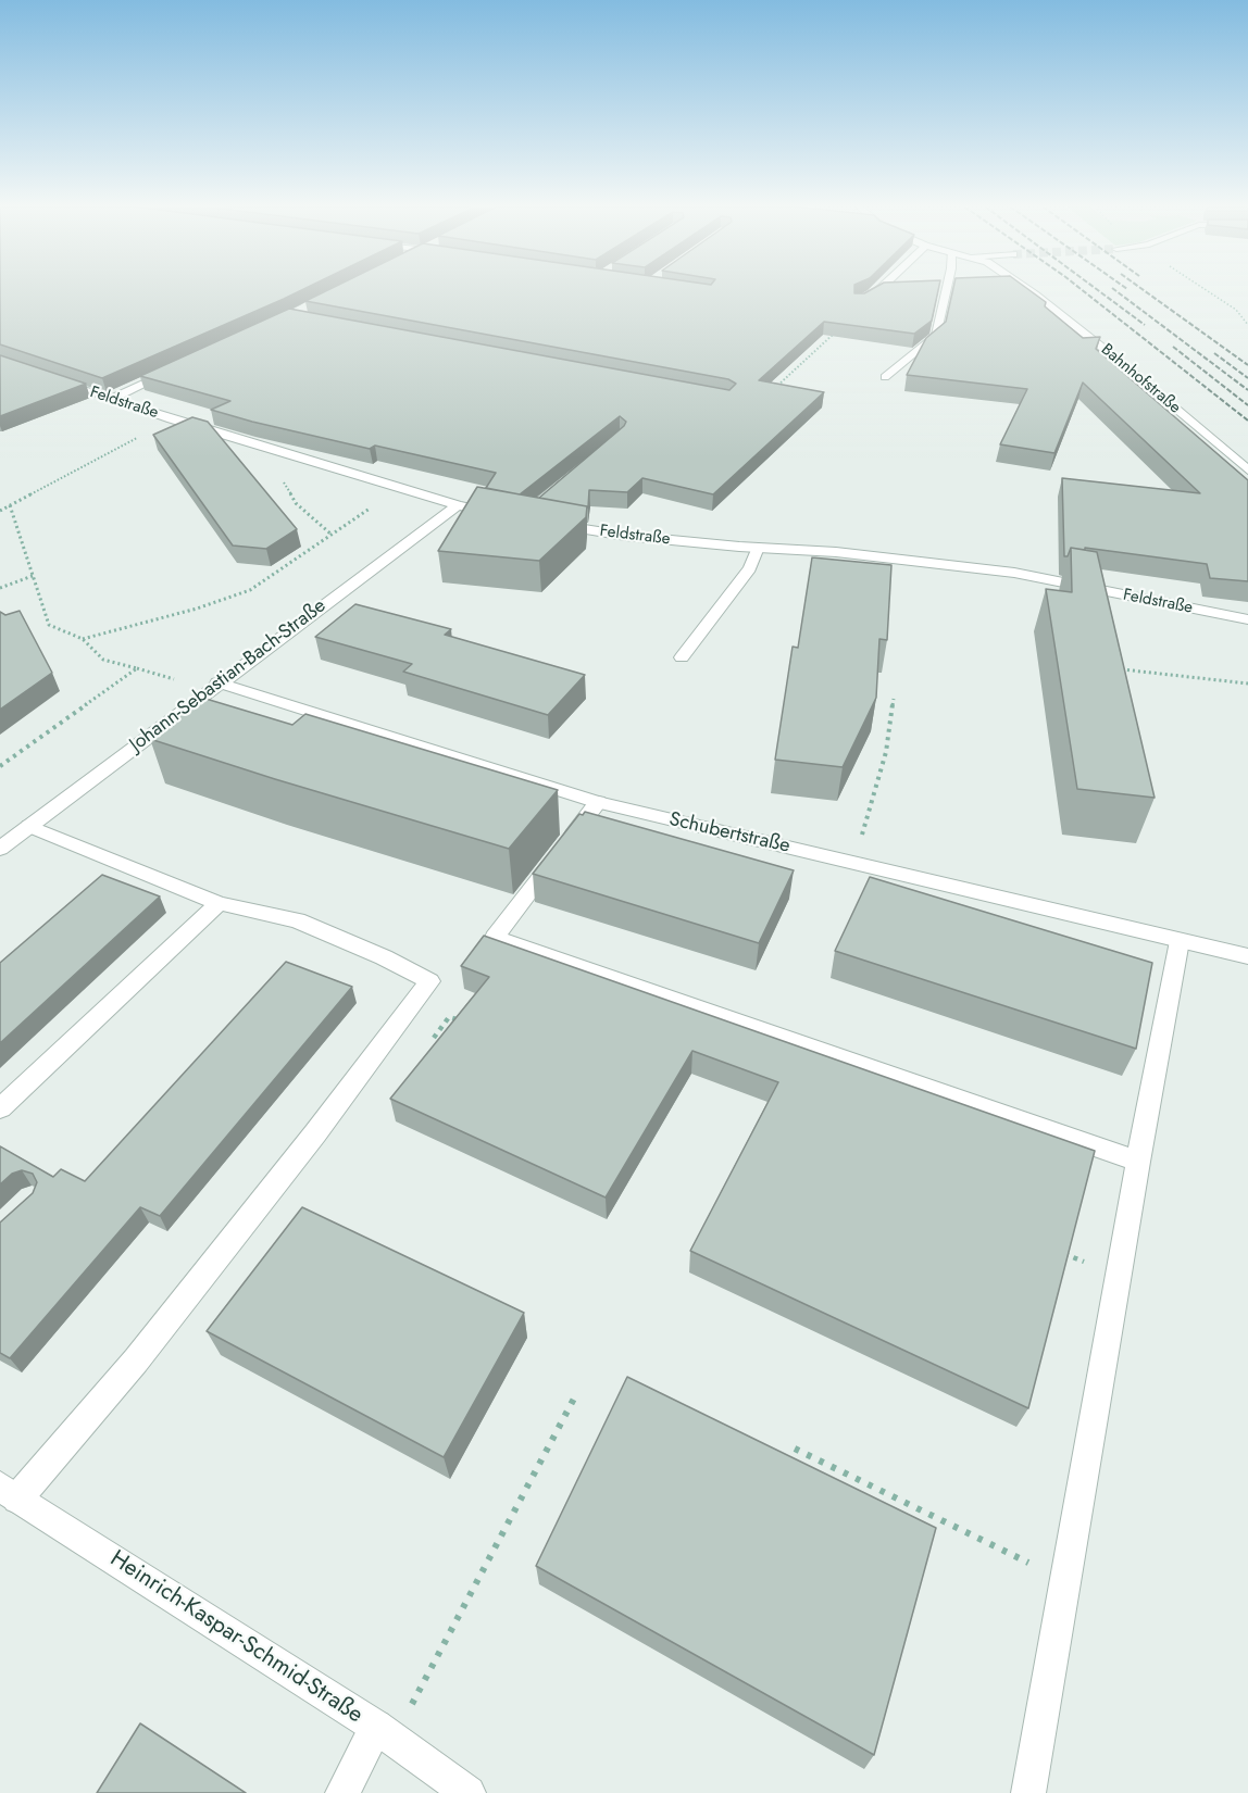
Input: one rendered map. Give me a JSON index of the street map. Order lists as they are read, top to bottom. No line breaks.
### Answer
{"streets":{"street":["Bahnhofstraße","Feldstraße","Johann-Sebastian-Bach-Straße","Schubertstraße","Heinrich-Kaspar-Schmid-Straße"]},"crossings":[["Feldstraße","Johann-Sebastian-Bach-Straße"],["Johann-Sebastian-Bach-Straße","Schubertstraße"]]}
